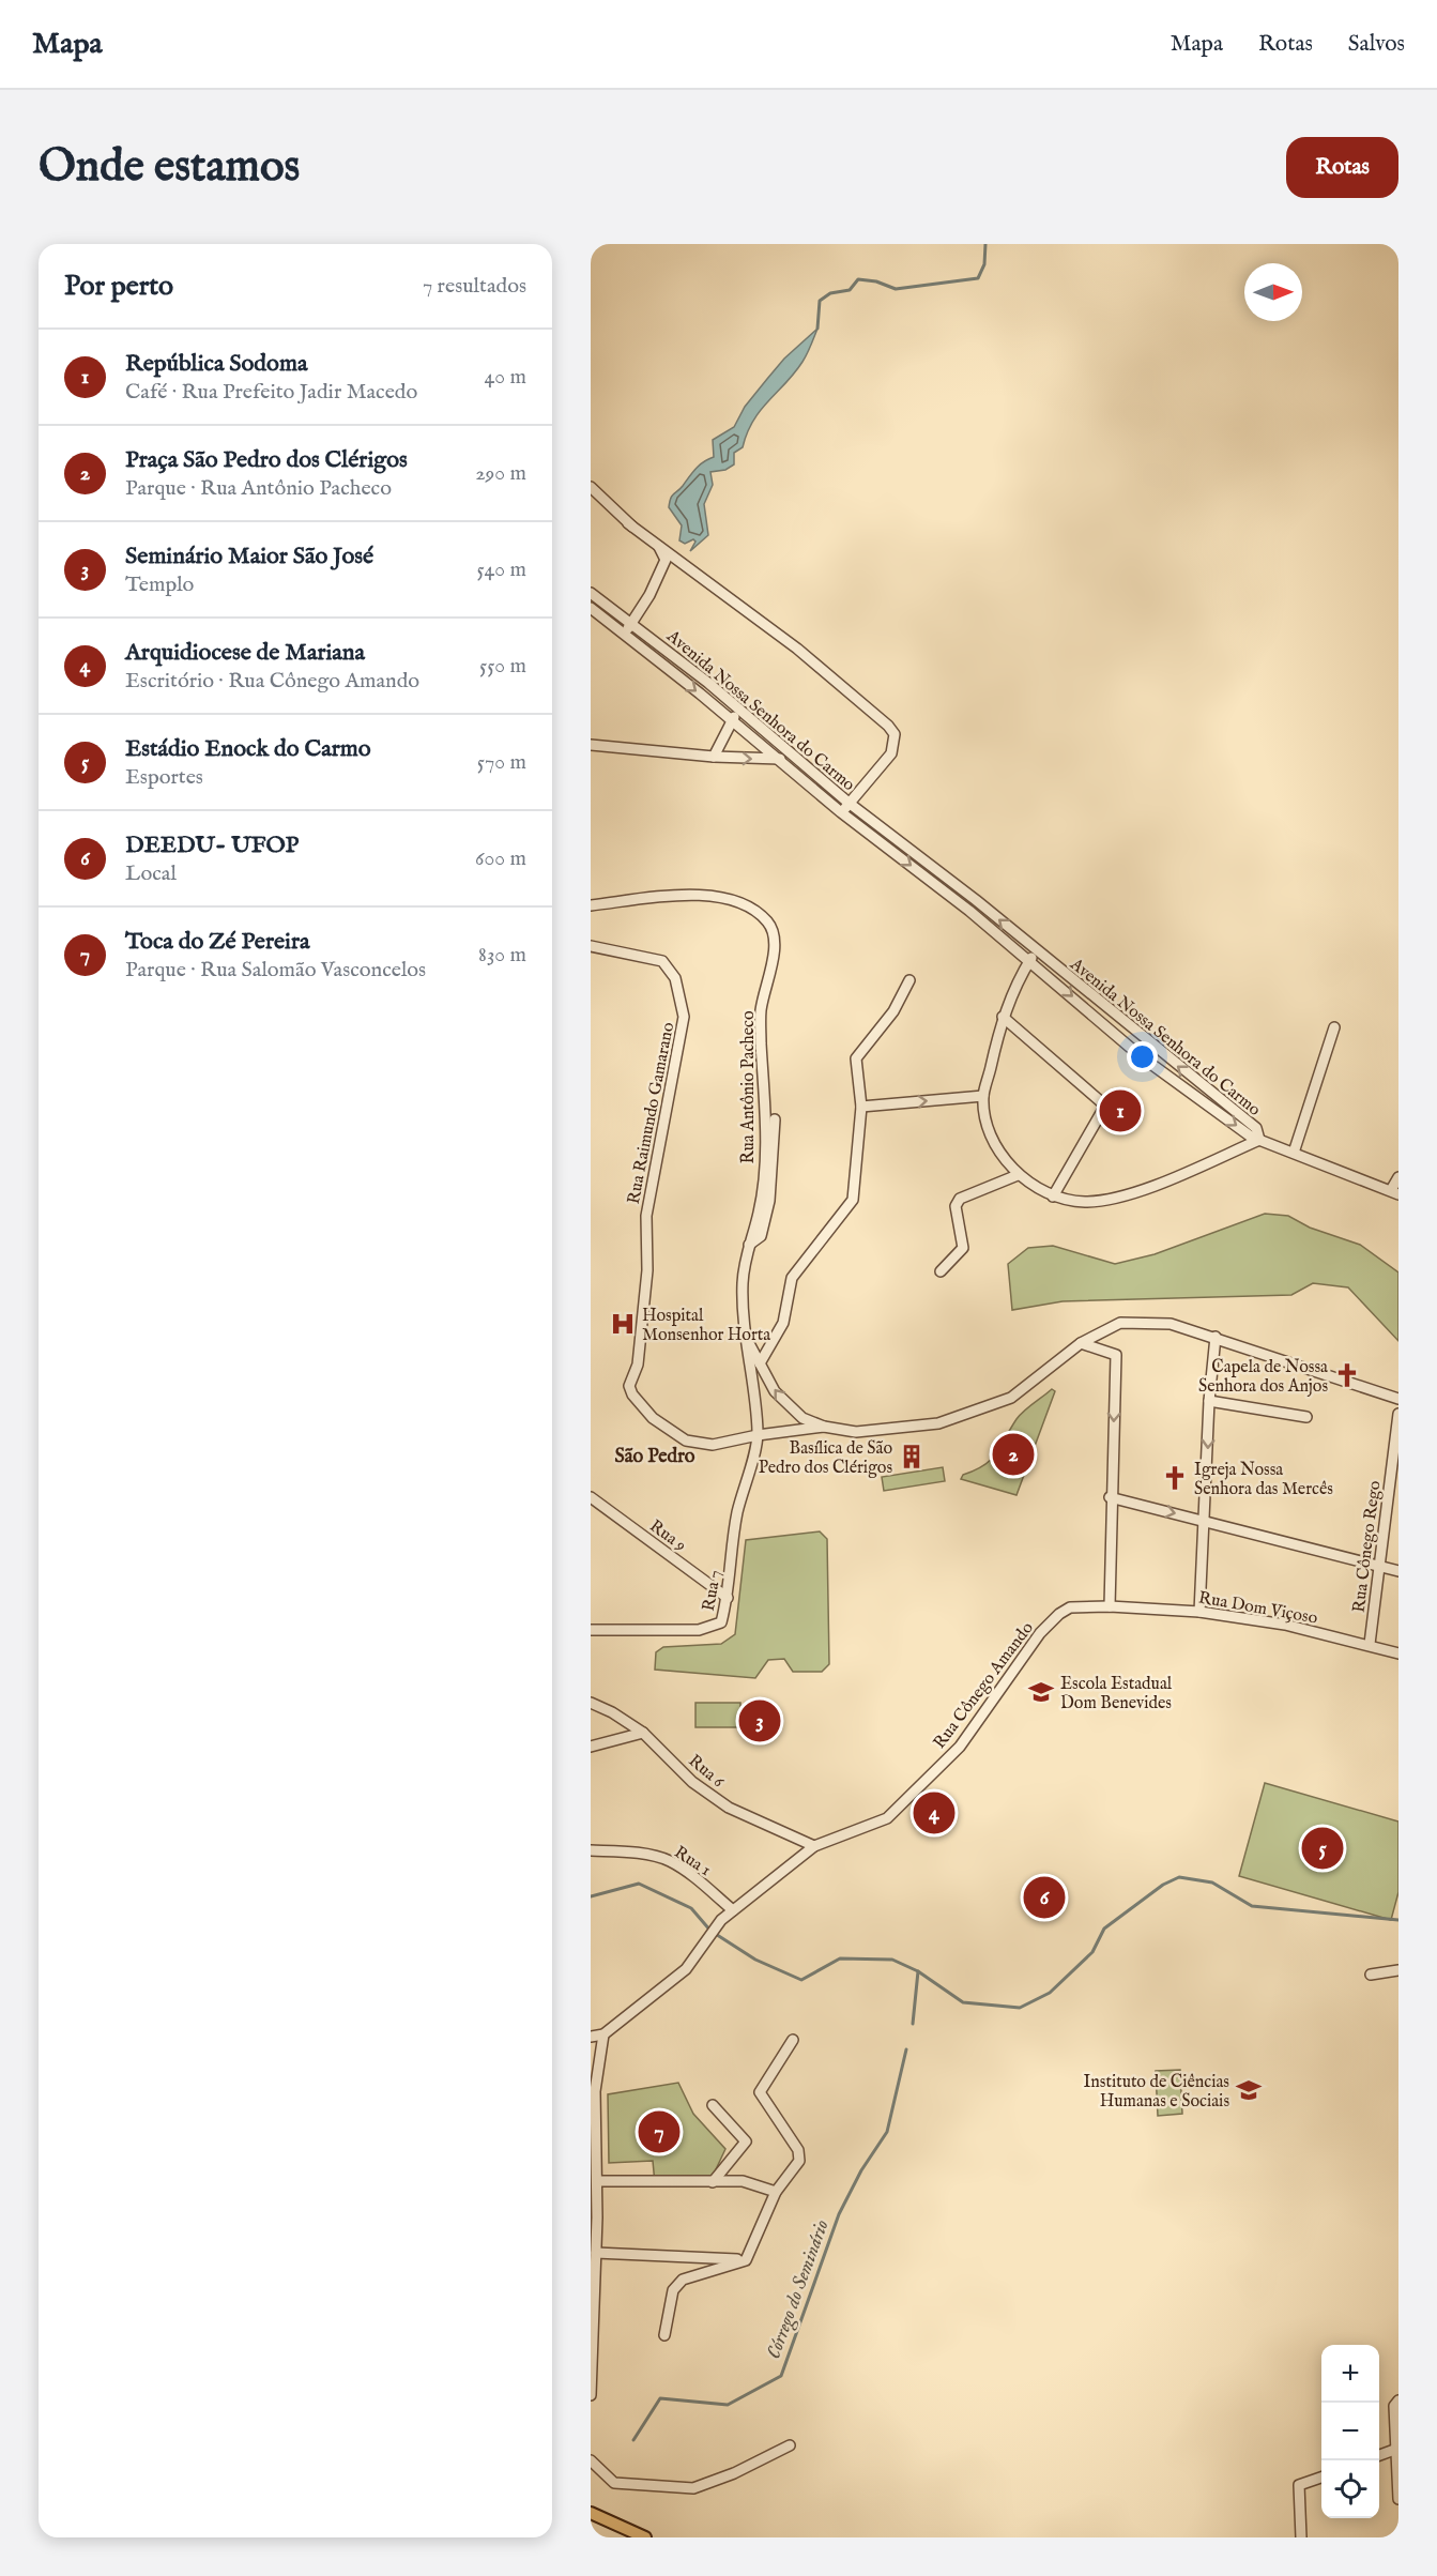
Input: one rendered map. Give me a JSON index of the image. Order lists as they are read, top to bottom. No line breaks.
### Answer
{"streets":{"street":["Avenida Nossa Senhora do Carmo","Rua Antônio Pacheco","Rua Raimundo Gamarano","Rua 9","Rua Cônego Rego","Rua 7","Rua Dom Viçoso","Rua Cônego Amando","Rua 6","Rua 1"]},"crossings":[["Rua Antônio Pacheco","Rua Raimundo Gamarano"],["Rua Antônio Pacheco","Rua 7"],["Rua Raimundo Gamarano","Rua 7"],["Rua 9","Rua 7"],["Rua Cônego Rego","Rua Dom Viçoso"],["Rua Dom Viçoso","Rua Cônego Amando"],["Rua Cônego Amando","Rua 6"],["Rua Cônego Amando","Rua 1"]],"districts":["São Pedro"],"water":["Córrego do Seminário"],"places":{"hospital":["Hospital Monsenhor Horta"],"church":["Capela de Nossa Senhora dos Anjos","Igreja Nossa Senhora das Mercês"],"building":["Basílica de São Pedro dos Clérigos"],"school or university":["Escola Estadual Dom Benevides","Instituto de Ciências Humanas e Sociais"]},"north":"right","page":{"header":"Mapa","nav":["Mapa","Rotas","Salvos"],"buttons":"Rotas","title":"Onde estamos","heading":["Por perto","7 resultados"],"list":[{"mark":"1","name":"República Sodoma","note":"Café · Rua Prefeito Jadir Macedo","value":"40 m"},{"mark":"2","name":"Praça São Pedro dos Clérigos","note":"Parque · Rua Antônio Pacheco","value":"290 m"},{"mark":"3","name":"Seminário Maior São José","note":"Templo","value":"540 m"},{"mark":"4","name":"Arquidiocese de Mariana","note":"Escritório · Rua Cônego Amando","value":"550 m"},{"mark":"5","name":"Estádio Enock do Carmo","note":"Esportes","value":"570 m"},{"mark":"6","name":"DEEDU- UFOP","note":"Local","value":"600 m"},{"mark":"7","name":"Toca do Zé Pereira","note":"Parque · Rua Salomão Vasconcelos","value":"830 m"}],"pins":["1","2","3","4","5","6","7"],"map_buttons":["+","−"]}}
